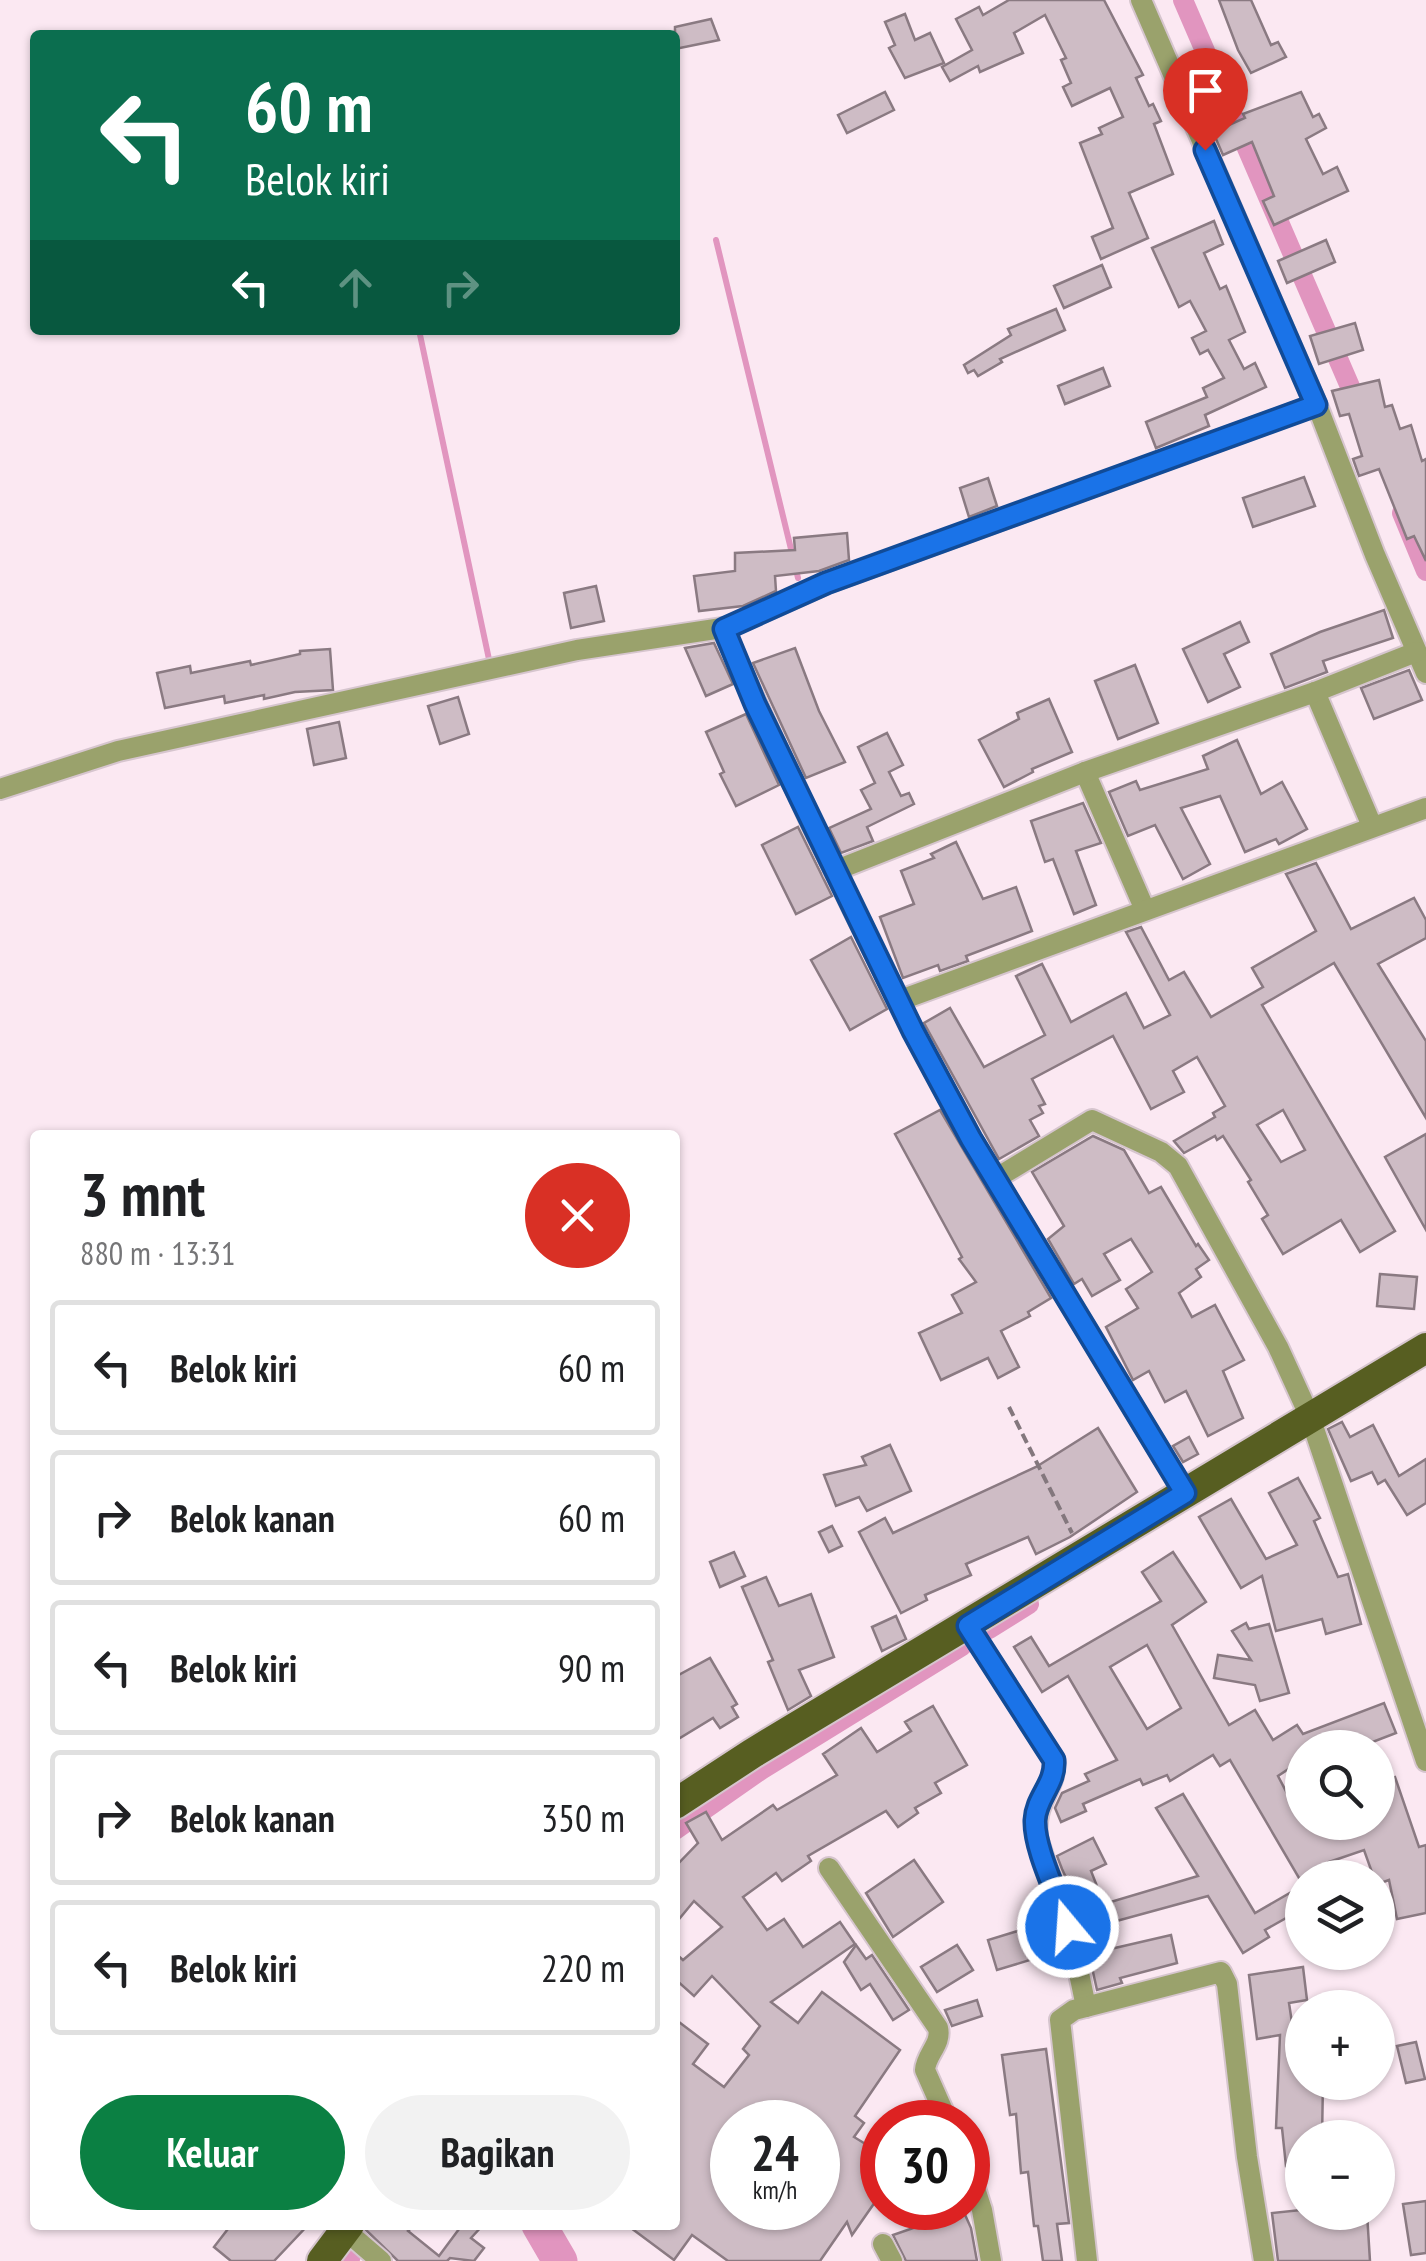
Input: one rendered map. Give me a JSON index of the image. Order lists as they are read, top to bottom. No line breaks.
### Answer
{"page":{"turn":["60 m","Belok kiri"],"heading":["3 mnt","880 m · 13:31"],"list":[{"name":"Belok kiri","value":"60 m"},{"name":"Belok kanan","value":"60 m"},{"name":"Belok kiri","value":"90 m"},{"name":"Belok kanan","value":"350 m"},{"name":"Belok kiri","value":"220 m"}],"map_buttons":["+","−"],"buttons":["Keluar","Bagikan"],"speed":"24 km/h","limit":"30"}}
